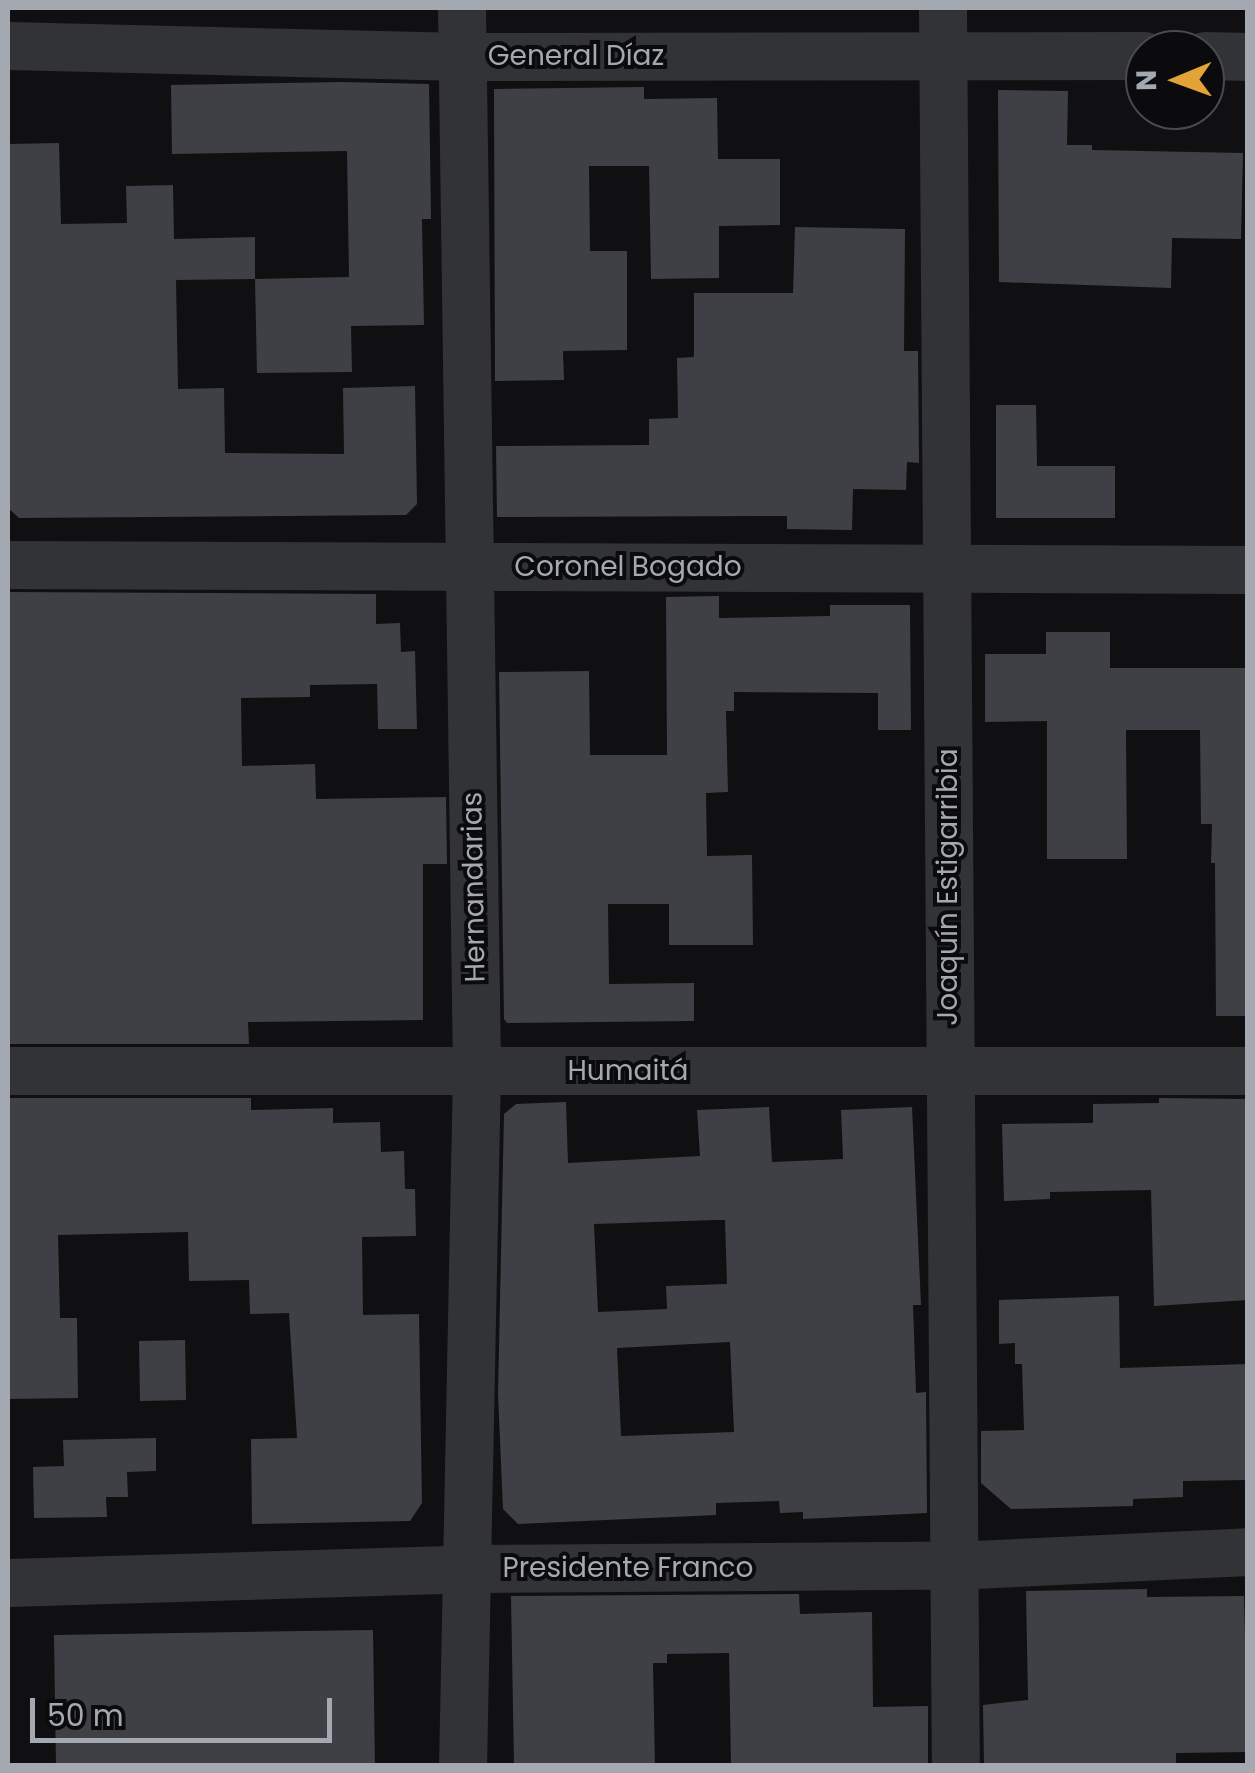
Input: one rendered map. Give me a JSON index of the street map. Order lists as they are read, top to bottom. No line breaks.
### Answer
{"streets":{"street":["General Díaz","Coronel Bogado","Hernandarias","Joaquín Estigarribia","Humaitá","Presidente Franco"]},"crossings":[["General Díaz","Hernandarias"],["General Díaz","Joaquín Estigarribia"],["Coronel Bogado","Hernandarias"],["Coronel Bogado","Joaquín Estigarribia"],["Hernandarias","Humaitá"],["Hernandarias","Presidente Franco"],["Joaquín Estigarribia","Humaitá"],["Joaquín Estigarribia","Presidente Franco"]],"scale_bar":"50 m","north":"left"}
